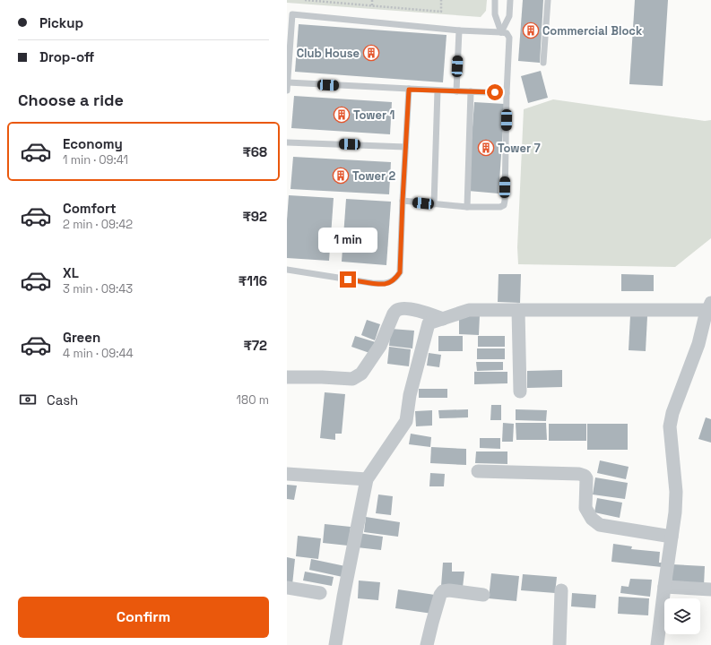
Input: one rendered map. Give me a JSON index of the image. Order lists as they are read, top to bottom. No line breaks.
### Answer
{"places":{"building":["Commercial Block","Club House","Tower 1","Tower 7","Tower 2"]},"page":{"banner":["Pickup","Drop-off"],"heading":"Choose a ride","list":[{"name":"Economy","note":"1 min · 09:41","value":"₹68"},{"name":"Comfort","note":"2 min · 09:42","value":"₹92"},{"name":"XL","note":"3 min · 09:43","value":"₹116"},{"name":"Green","note":"4 min · 09:44","value":"₹72"}],"bubble":"1 min","pay":["Cash","180 m"],"buttons":"Confirm"}}
